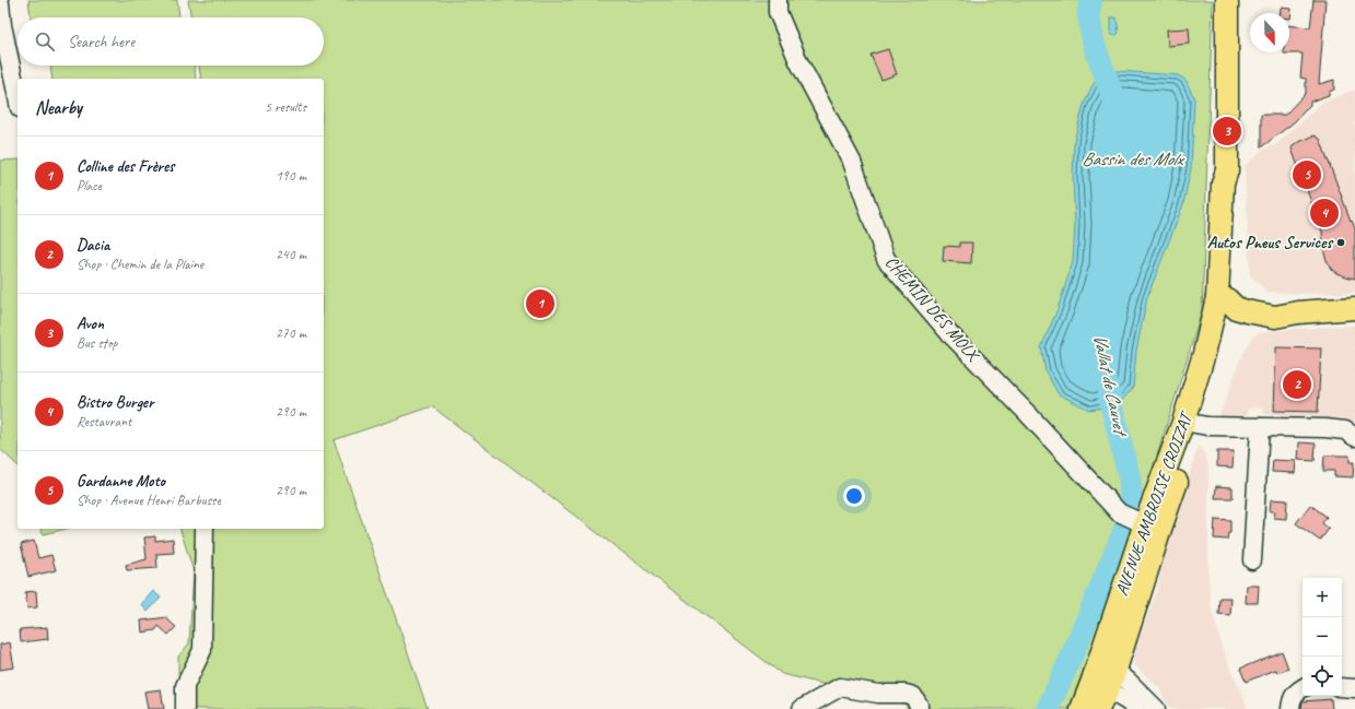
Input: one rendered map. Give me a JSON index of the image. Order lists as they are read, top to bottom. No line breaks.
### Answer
{"streets":{"main road":["AVENUE AMBROISE CROIZAT"],"street":["CHEMIN DES MOLX"]},"crossings":[["CHEMIN DES MOLX","AVENUE AMBROISE CROIZAT"]],"water":["Bassin des Molx","Vallat de Cauvet"],"places":["Autos Pneus Services"],"north":"bottom","page":{"search":"Search here","heading":["Nearby","5 results"],"pins":["3","5","4","1","2"],"list":[{"mark":"1","name":"Colline des Frères","note":"Place","value":"190 m"},{"mark":"2","name":"Dacia","note":"Shop · Chemin de la Plaine","value":"240 m"},{"mark":"3","name":"Avon","note":"Bus stop","value":"270 m"},{"mark":"4","name":"Bistro Burger","note":"Restaurant","value":"290 m"},{"mark":"5","name":"Gardanne Moto","note":"Shop · Avenue Henri Barbusse","value":"290 m"}],"map_buttons":["+","−"]}}
